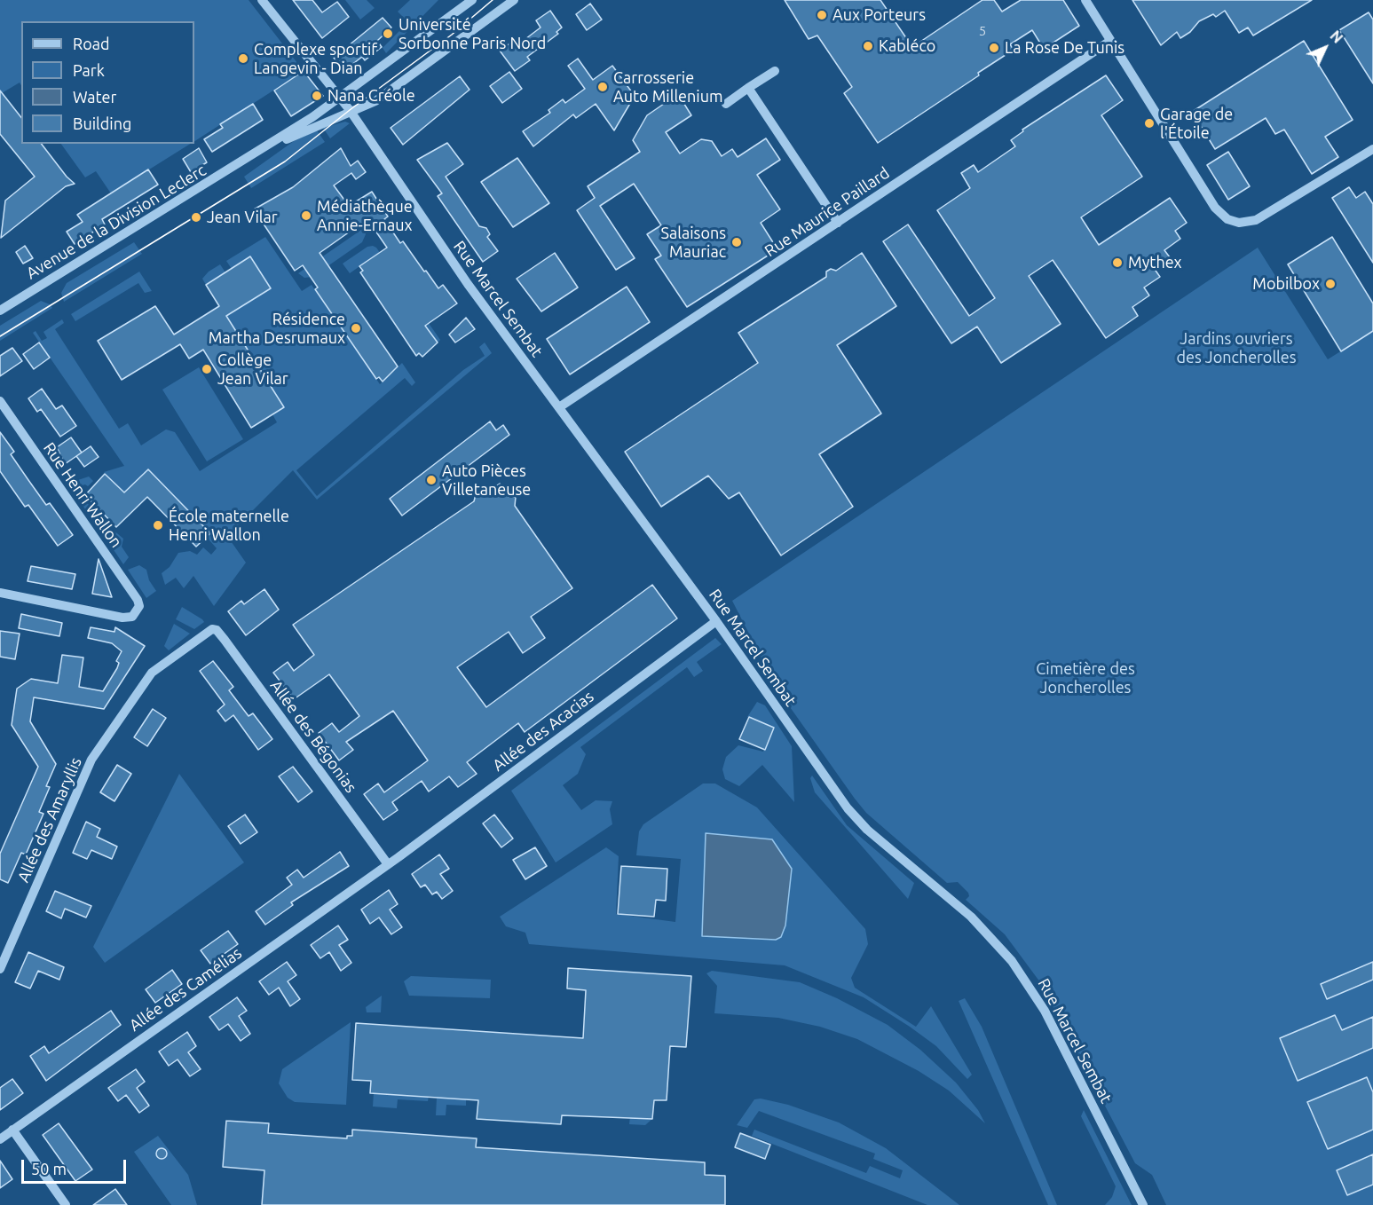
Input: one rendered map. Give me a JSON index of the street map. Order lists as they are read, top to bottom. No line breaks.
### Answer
{"streets":{"street":["Rue Maurice Paillard","Avenue de la Division Leclerc","Rue Marcel Sembat","Rue Henri Wallon","Allée des Acacias","Allée des Bégonias","Allée des Amaryllis","Allée des Camélias"]},"crossings":[["Rue Maurice Paillard","Rue Marcel Sembat"],["Avenue de la Division Leclerc","Rue Marcel Sembat"],["Rue Marcel Sembat","Allée des Acacias"],["Allée des Acacias","Allée des Bégonias"],["Allée des Acacias","Allée des Camélias"],["Allée des Bégonias","Allée des Amaryllis"],["Allée des Bégonias","Allée des Camélias"]],"parks":["Jardins ouvriers des Joncherolles","Cimetière des Joncherolles"],"places":["Aux Porteurs","Université Sorbonne Paris Nord","Kabléco","La Rose De Tunis","Complexe sportif Langevin - Dian","Carrosserie Auto Millenium","Nana Créole","Garage de l'Étoile","Médiathèque Annie-Ernaux","Jean Vilar","Salaisons Mauriac","Mythex","Mobilbox","Résidence Martha Desrumaux","Collège Jean Vilar","Auto Pièces Villetaneuse","École maternelle Henri Wallon"],"house_numbers":["5"],"legend":["Road","Park","Water","Building"],"scale_bar":"50 m","north":"top right"}
